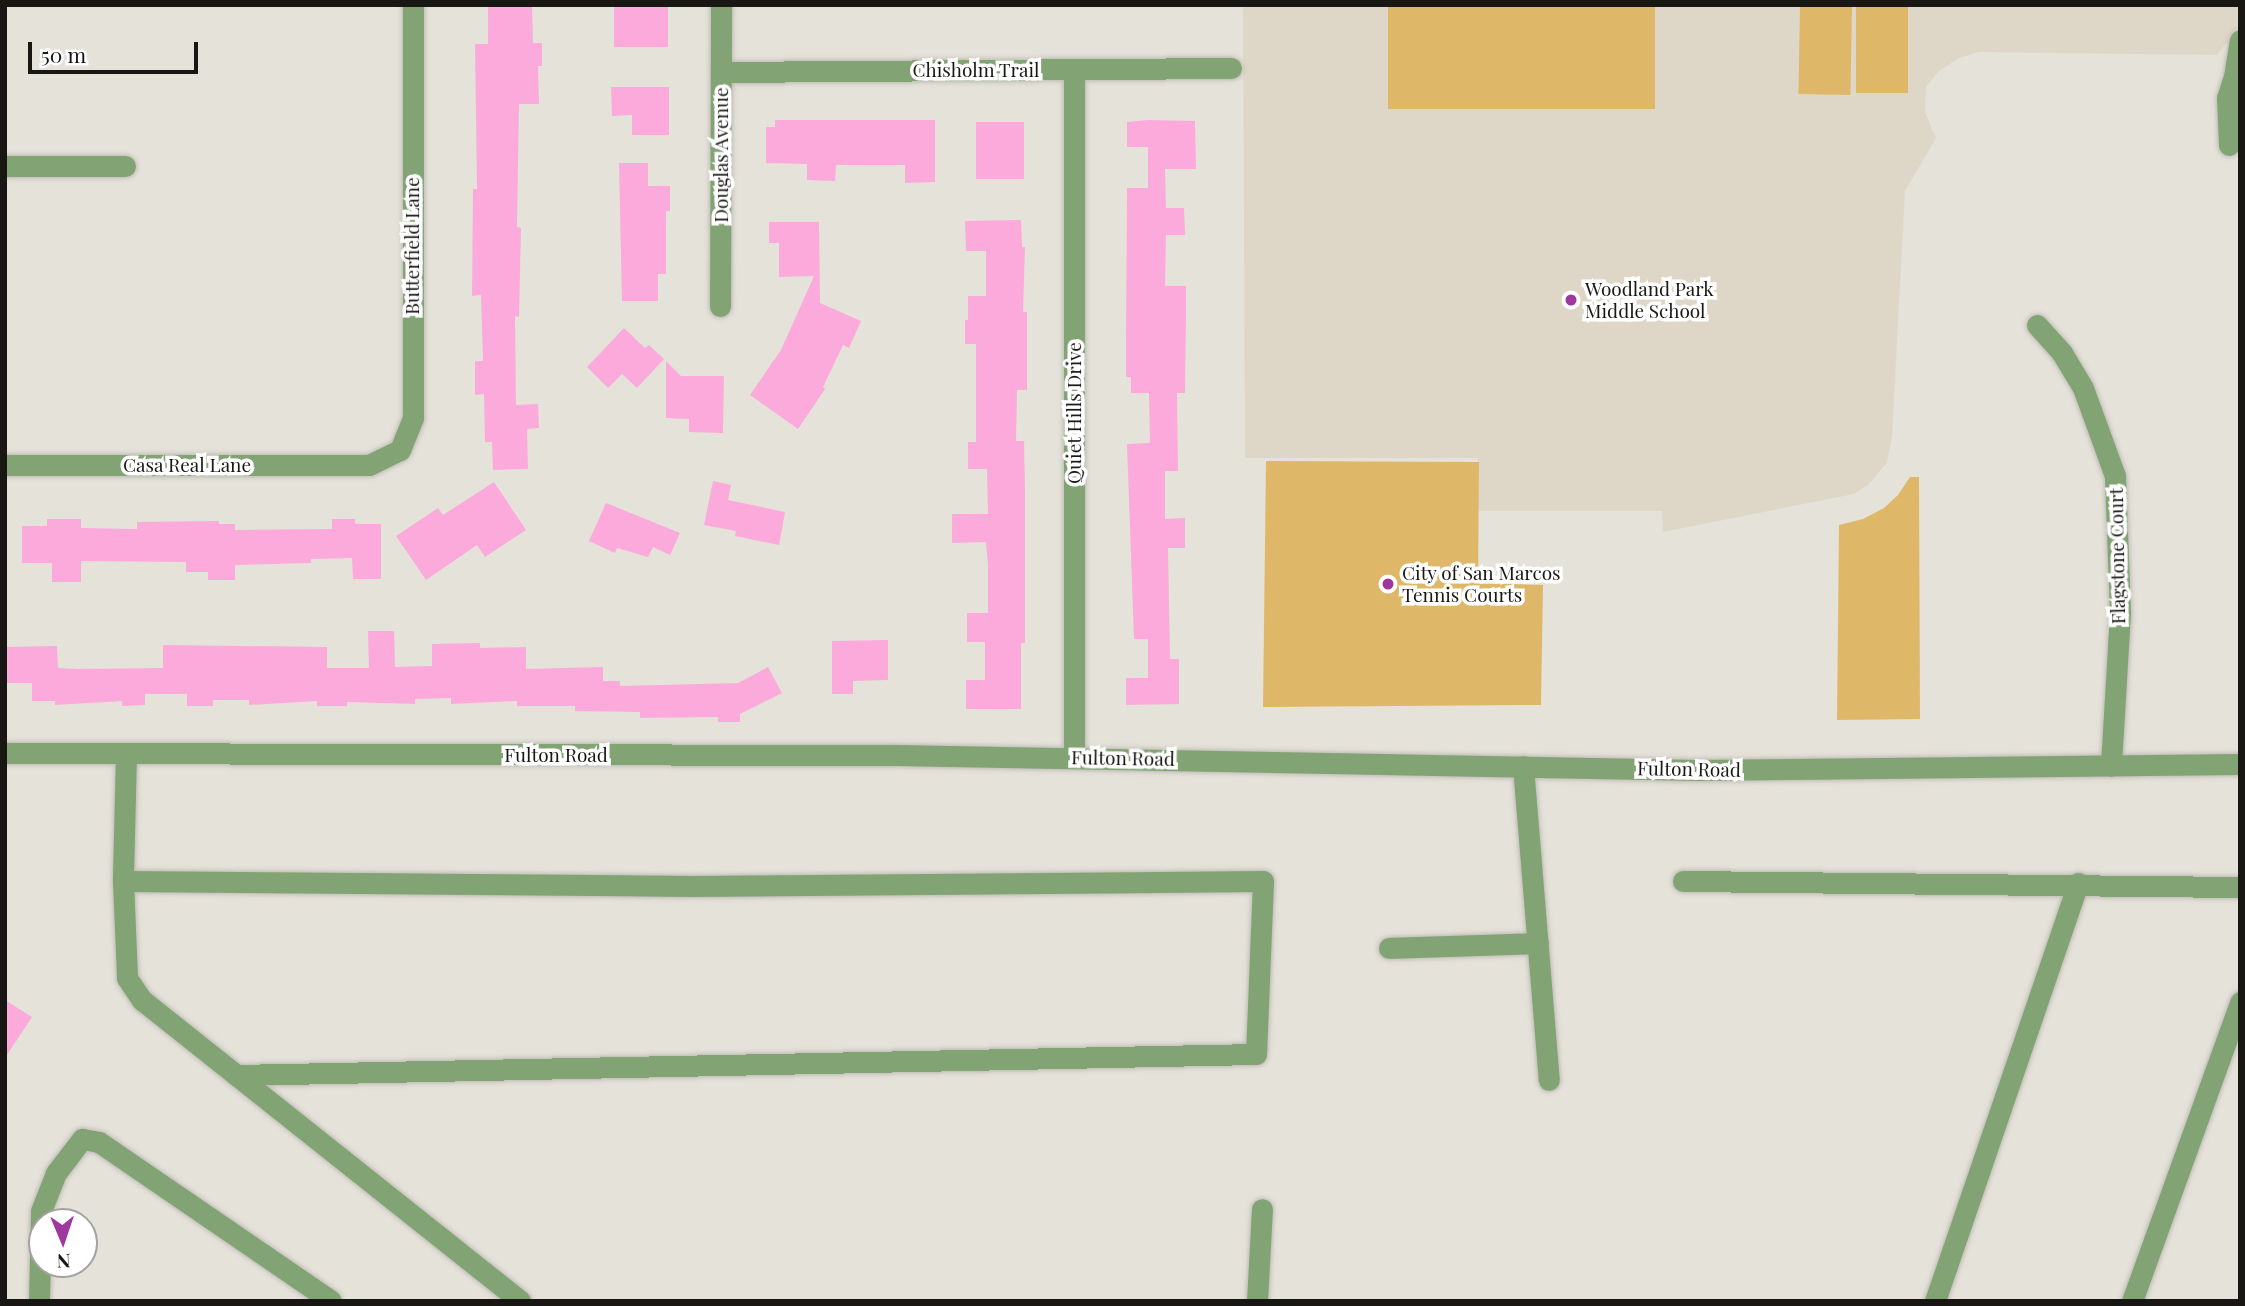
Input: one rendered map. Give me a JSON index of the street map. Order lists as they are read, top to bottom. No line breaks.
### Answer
{"streets":{"street":["Chisholm Trail","Douglas Avenue","Butterfield Lane","Quiet Hills Drive","Casa Real Lane","Flagstone Court","Fulton Road"]},"crossings":[["Chisholm Trail","Douglas Avenue"],["Chisholm Trail","Quiet Hills Drive"],["Butterfield Lane","Casa Real Lane"],["Quiet Hills Drive","Fulton Road"],["Flagstone Court","Fulton Road"]],"places":["Woodland Park Middle School","City of San Marcos Tennis Courts"],"scale_bar":"50 m","north":"bottom"}
